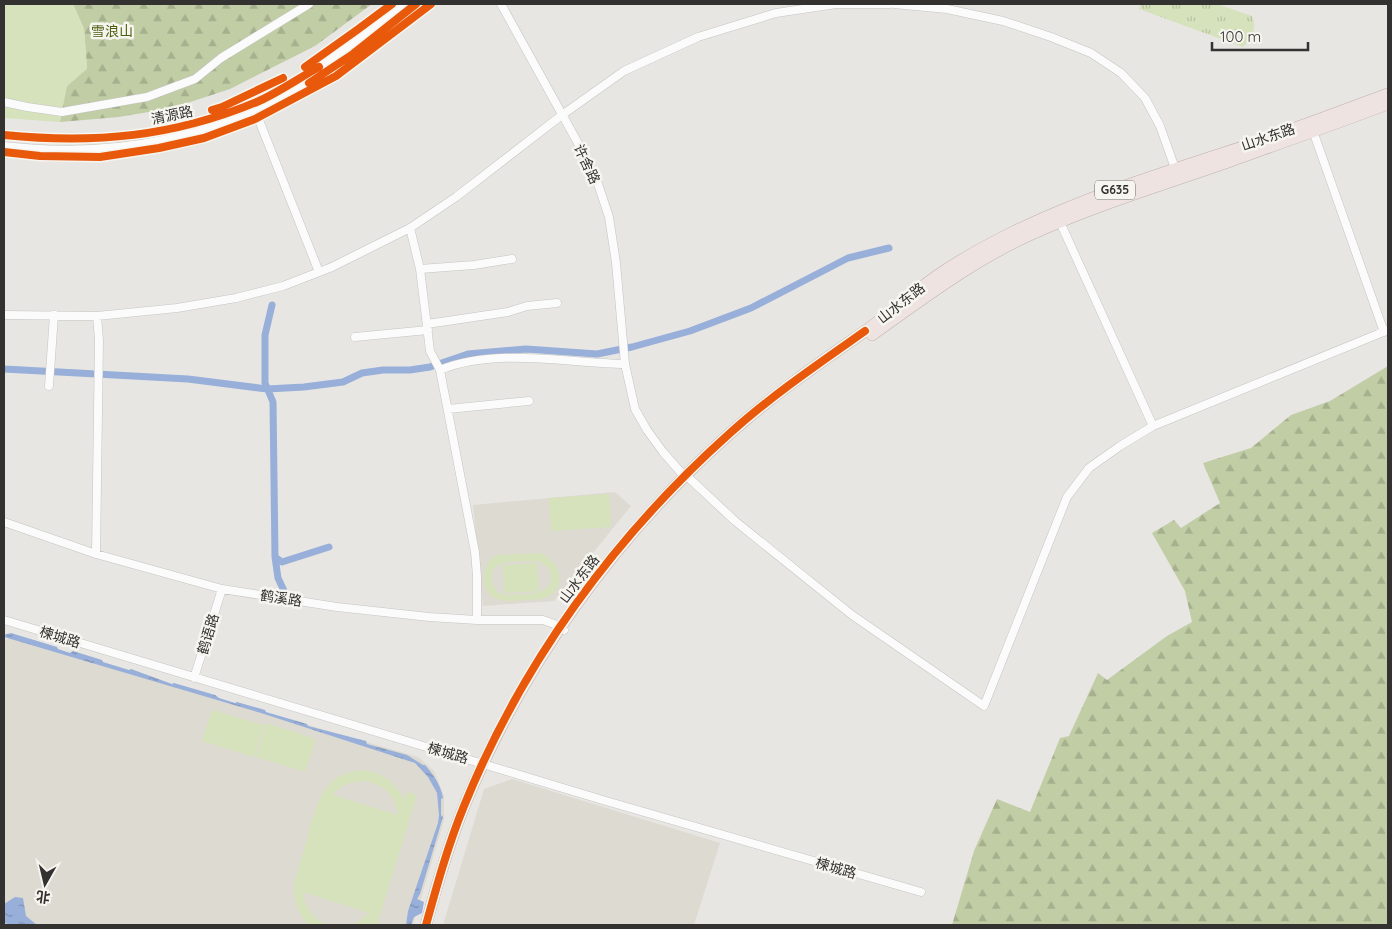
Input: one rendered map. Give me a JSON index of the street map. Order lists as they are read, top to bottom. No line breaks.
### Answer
{"streets":{"highway":["山水东路","G635"],"street":["清源路","许舍路","鹤溪路","鹤语路","楝城路"]},"crossings":[["山水东路","许舍路"],["山水东路","鹤溪路"],["山水东路","楝城路"],["鹤溪路","鹤语路"],["鹤语路","楝城路"]],"parks":["雪浪山"],"scale_bar":"100 m","north":"bottom"}
